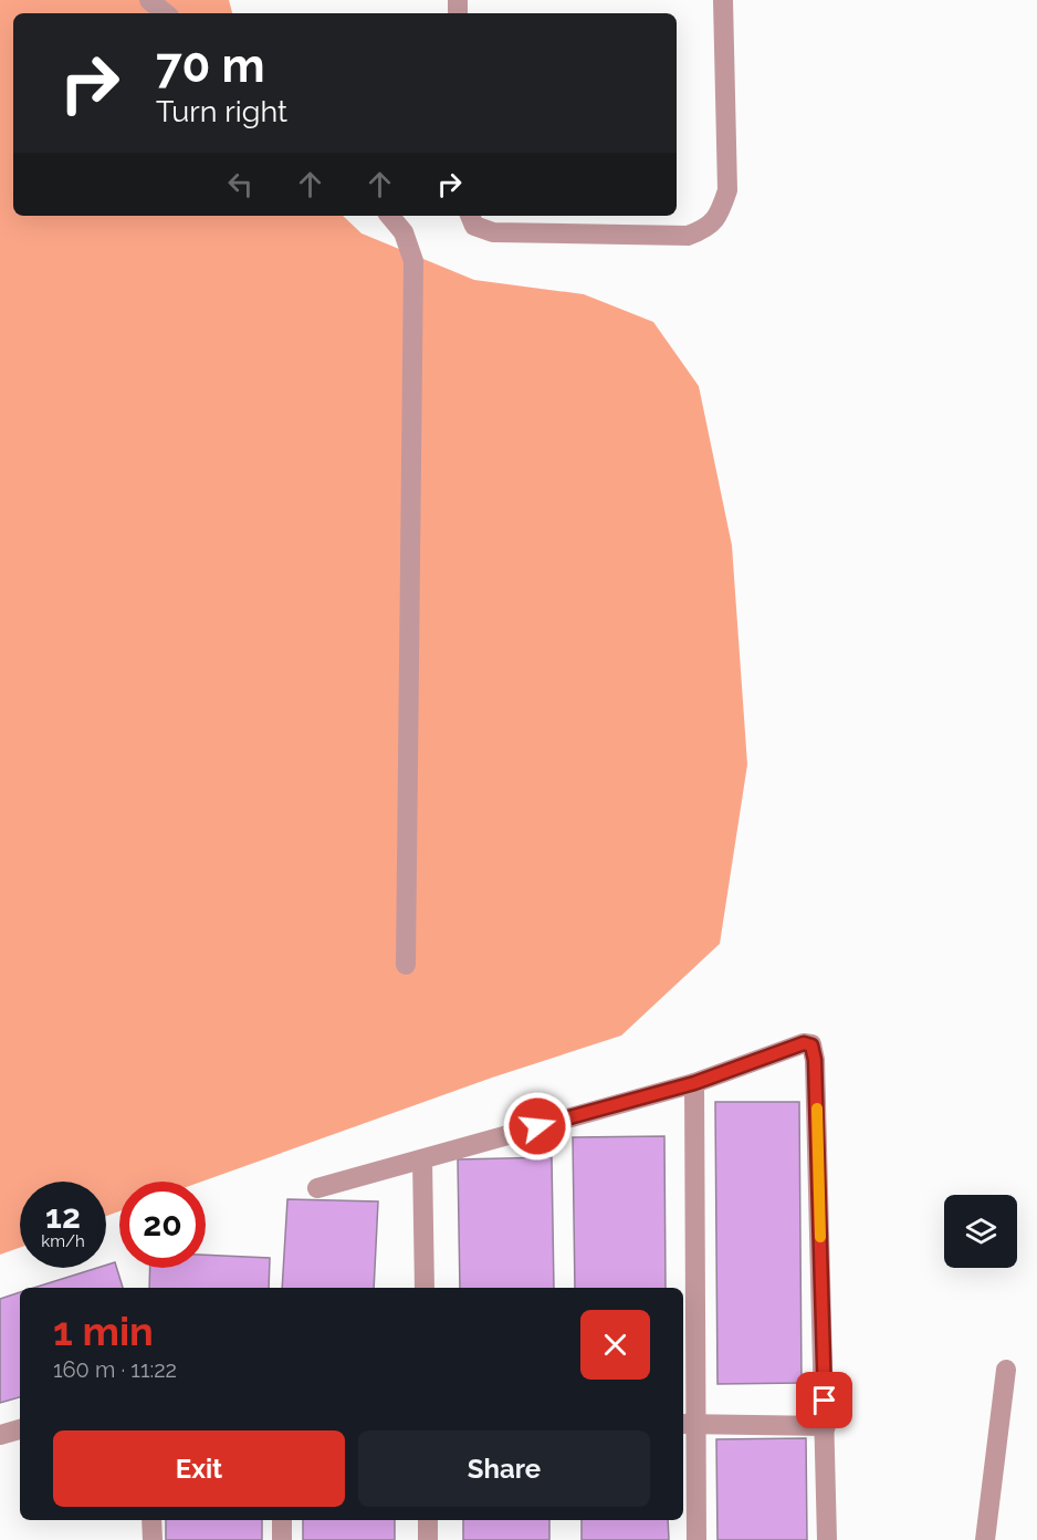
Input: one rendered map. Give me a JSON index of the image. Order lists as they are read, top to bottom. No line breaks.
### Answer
{"page":{"turn":["70 m","Turn right"],"speed":"12 km/h","limit":"20","heading":["1 min","160 m · 11:22"],"buttons":["Exit","Share"]}}
